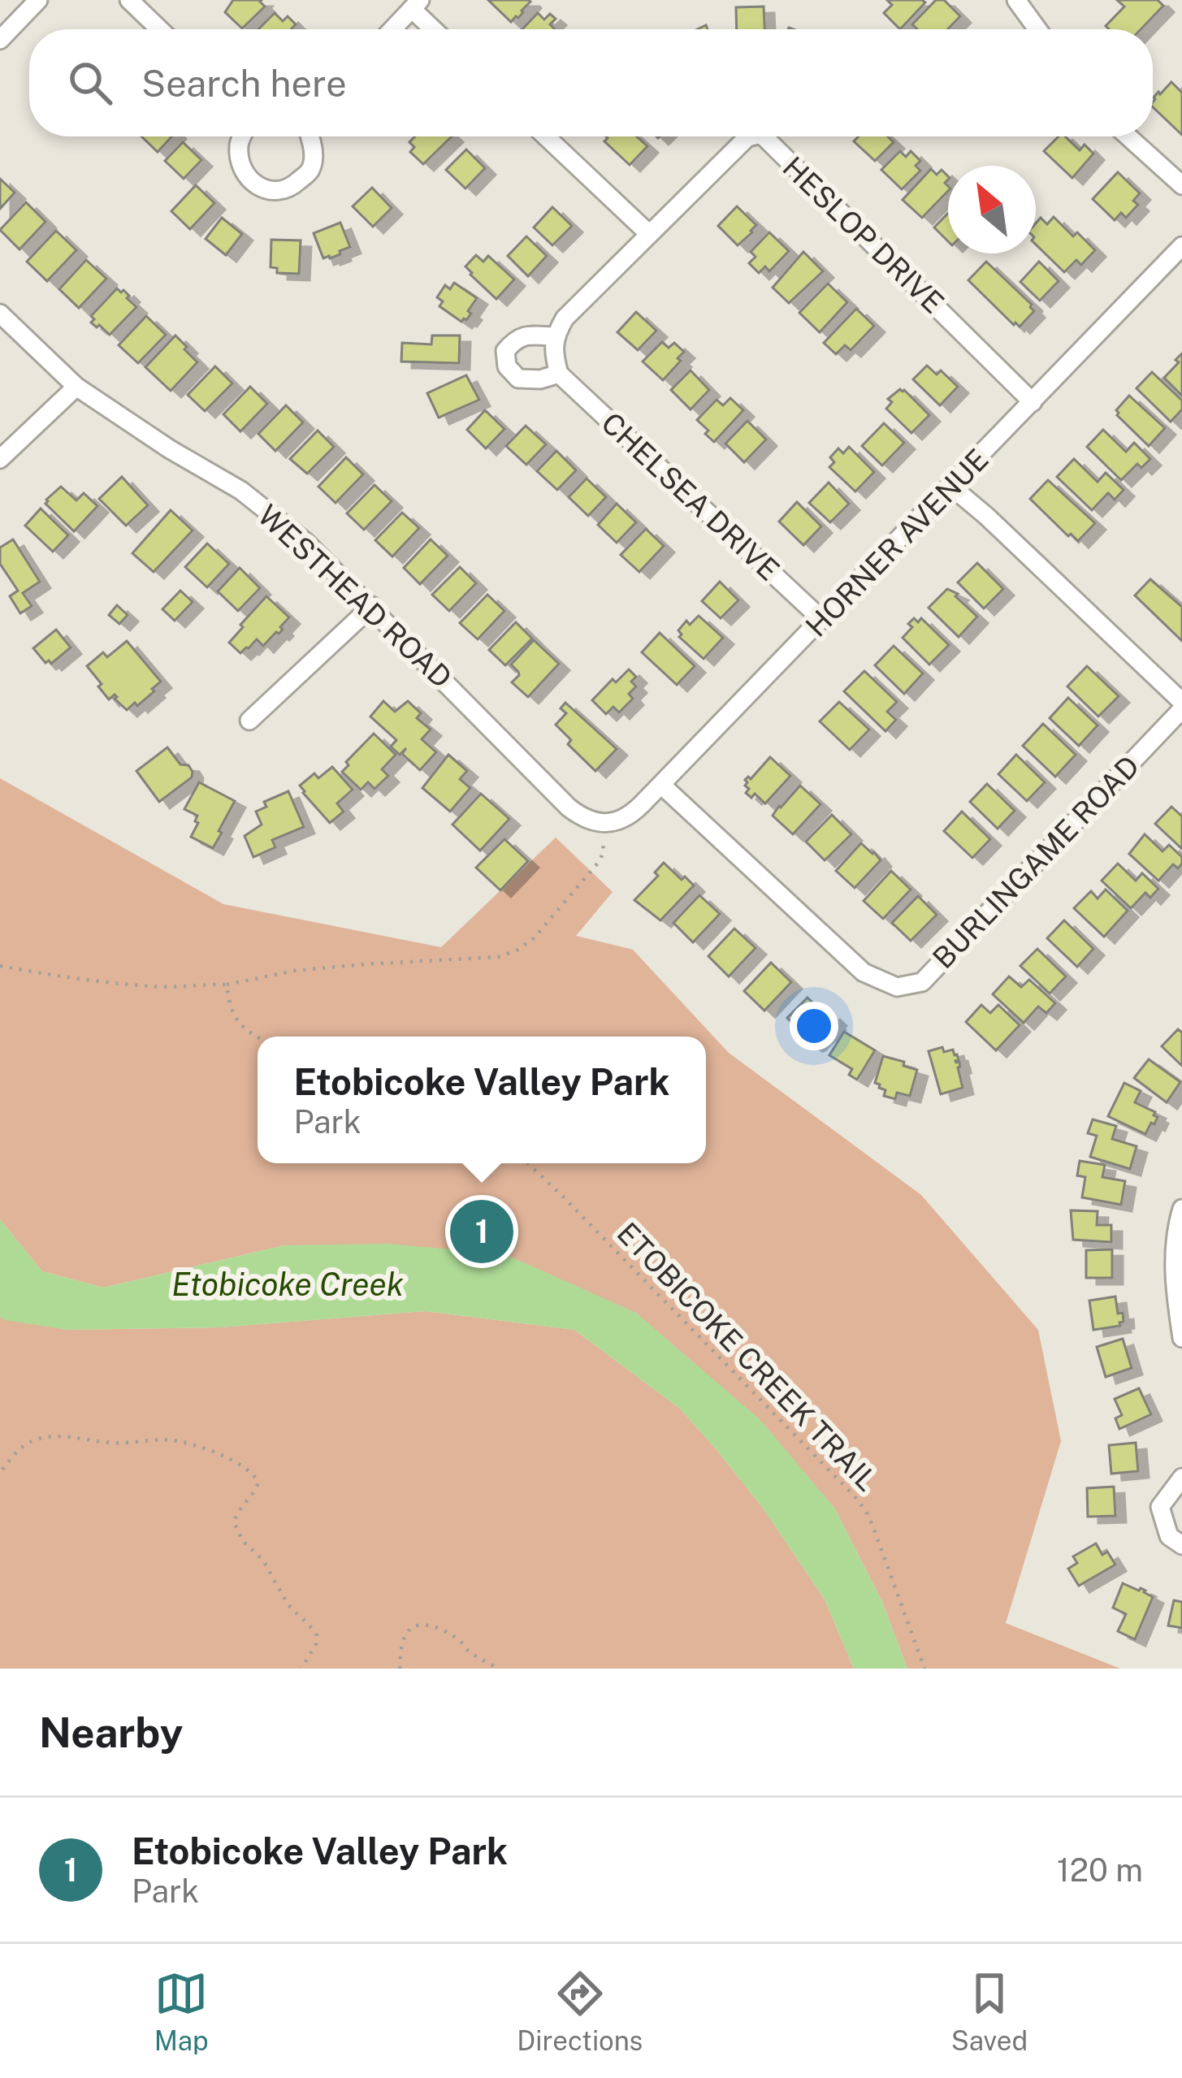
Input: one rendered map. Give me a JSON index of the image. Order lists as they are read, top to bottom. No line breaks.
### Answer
{"streets":{"street":["HESLOP DRIVE","CHELSEA DRIVE","HORNER AVENUE","WESTHEAD ROAD","BURLINGAME ROAD"],"path":["ETOBICOKE CREEK TRAIL"]},"crossings":[["HESLOP DRIVE","HORNER AVENUE"],["CHELSEA DRIVE","HORNER AVENUE"],["HORNER AVENUE","WESTHEAD ROAD"],["HORNER AVENUE","BURLINGAME ROAD"]],"water":["Etobicoke Creek"],"north":"top left","page":{"search":"Search here","popup":["Etobicoke Valley Park","Park"],"pins":"1","heading":"Nearby","list":[{"mark":"1","name":"Etobicoke Valley Park","note":"Park","value":"120 m"}],"nav":["Map","Directions","Saved"]}}
